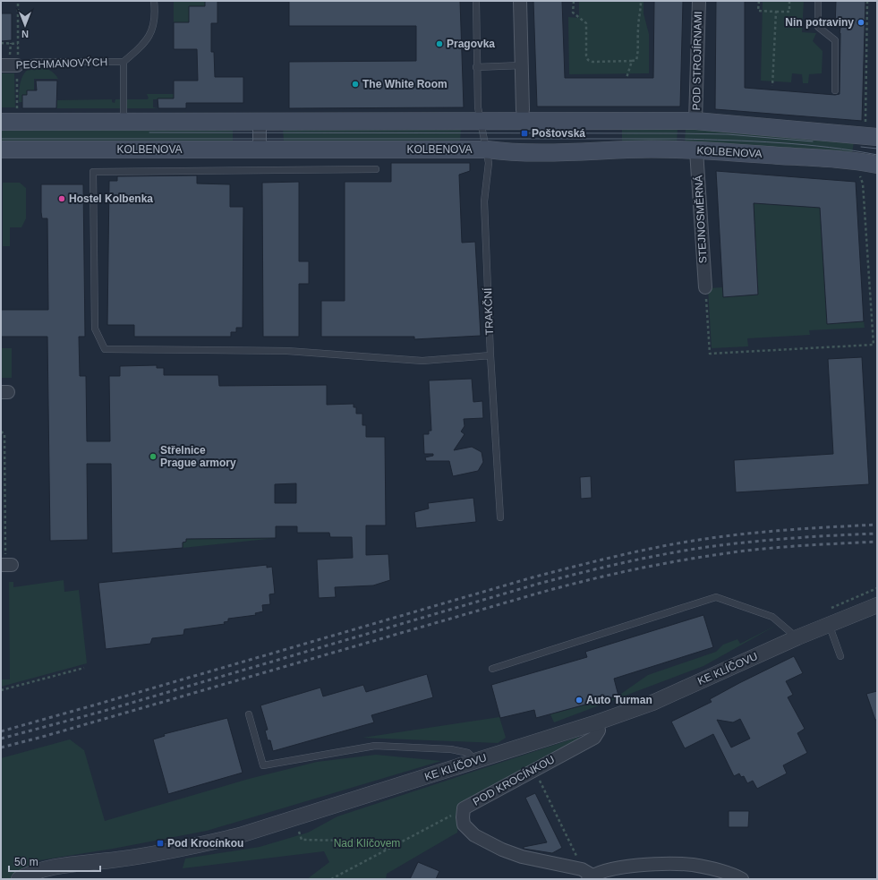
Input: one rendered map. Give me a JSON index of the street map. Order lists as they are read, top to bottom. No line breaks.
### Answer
{"streets":{"main road":["KOLBENOVA"],"street":["POD STROJÍRNAMI","PECHMANOVÝCH","STEJNOSMĚRNÁ","KE KLÍČOVU","POD KROCÍNKOU"],"lane":["TRAKČNÍ"]},"crossings":[["KOLBENOVA","STEJNOSMĚRNÁ"],["KOLBENOVA","TRAKČNÍ"],["KE KLÍČOVU","POD KROCÍNKOU"]],"parks":["Nad Klíčovem"],"places":{"other":["Nin potraviny","Pragovka","The White Room","Hostel Kolbenka","Střelnice Prague armory","Auto Turman"],"transit":["Poštovská","Pod Krocínkou"]},"scale_bar":"50 m","north":"bottom"}
